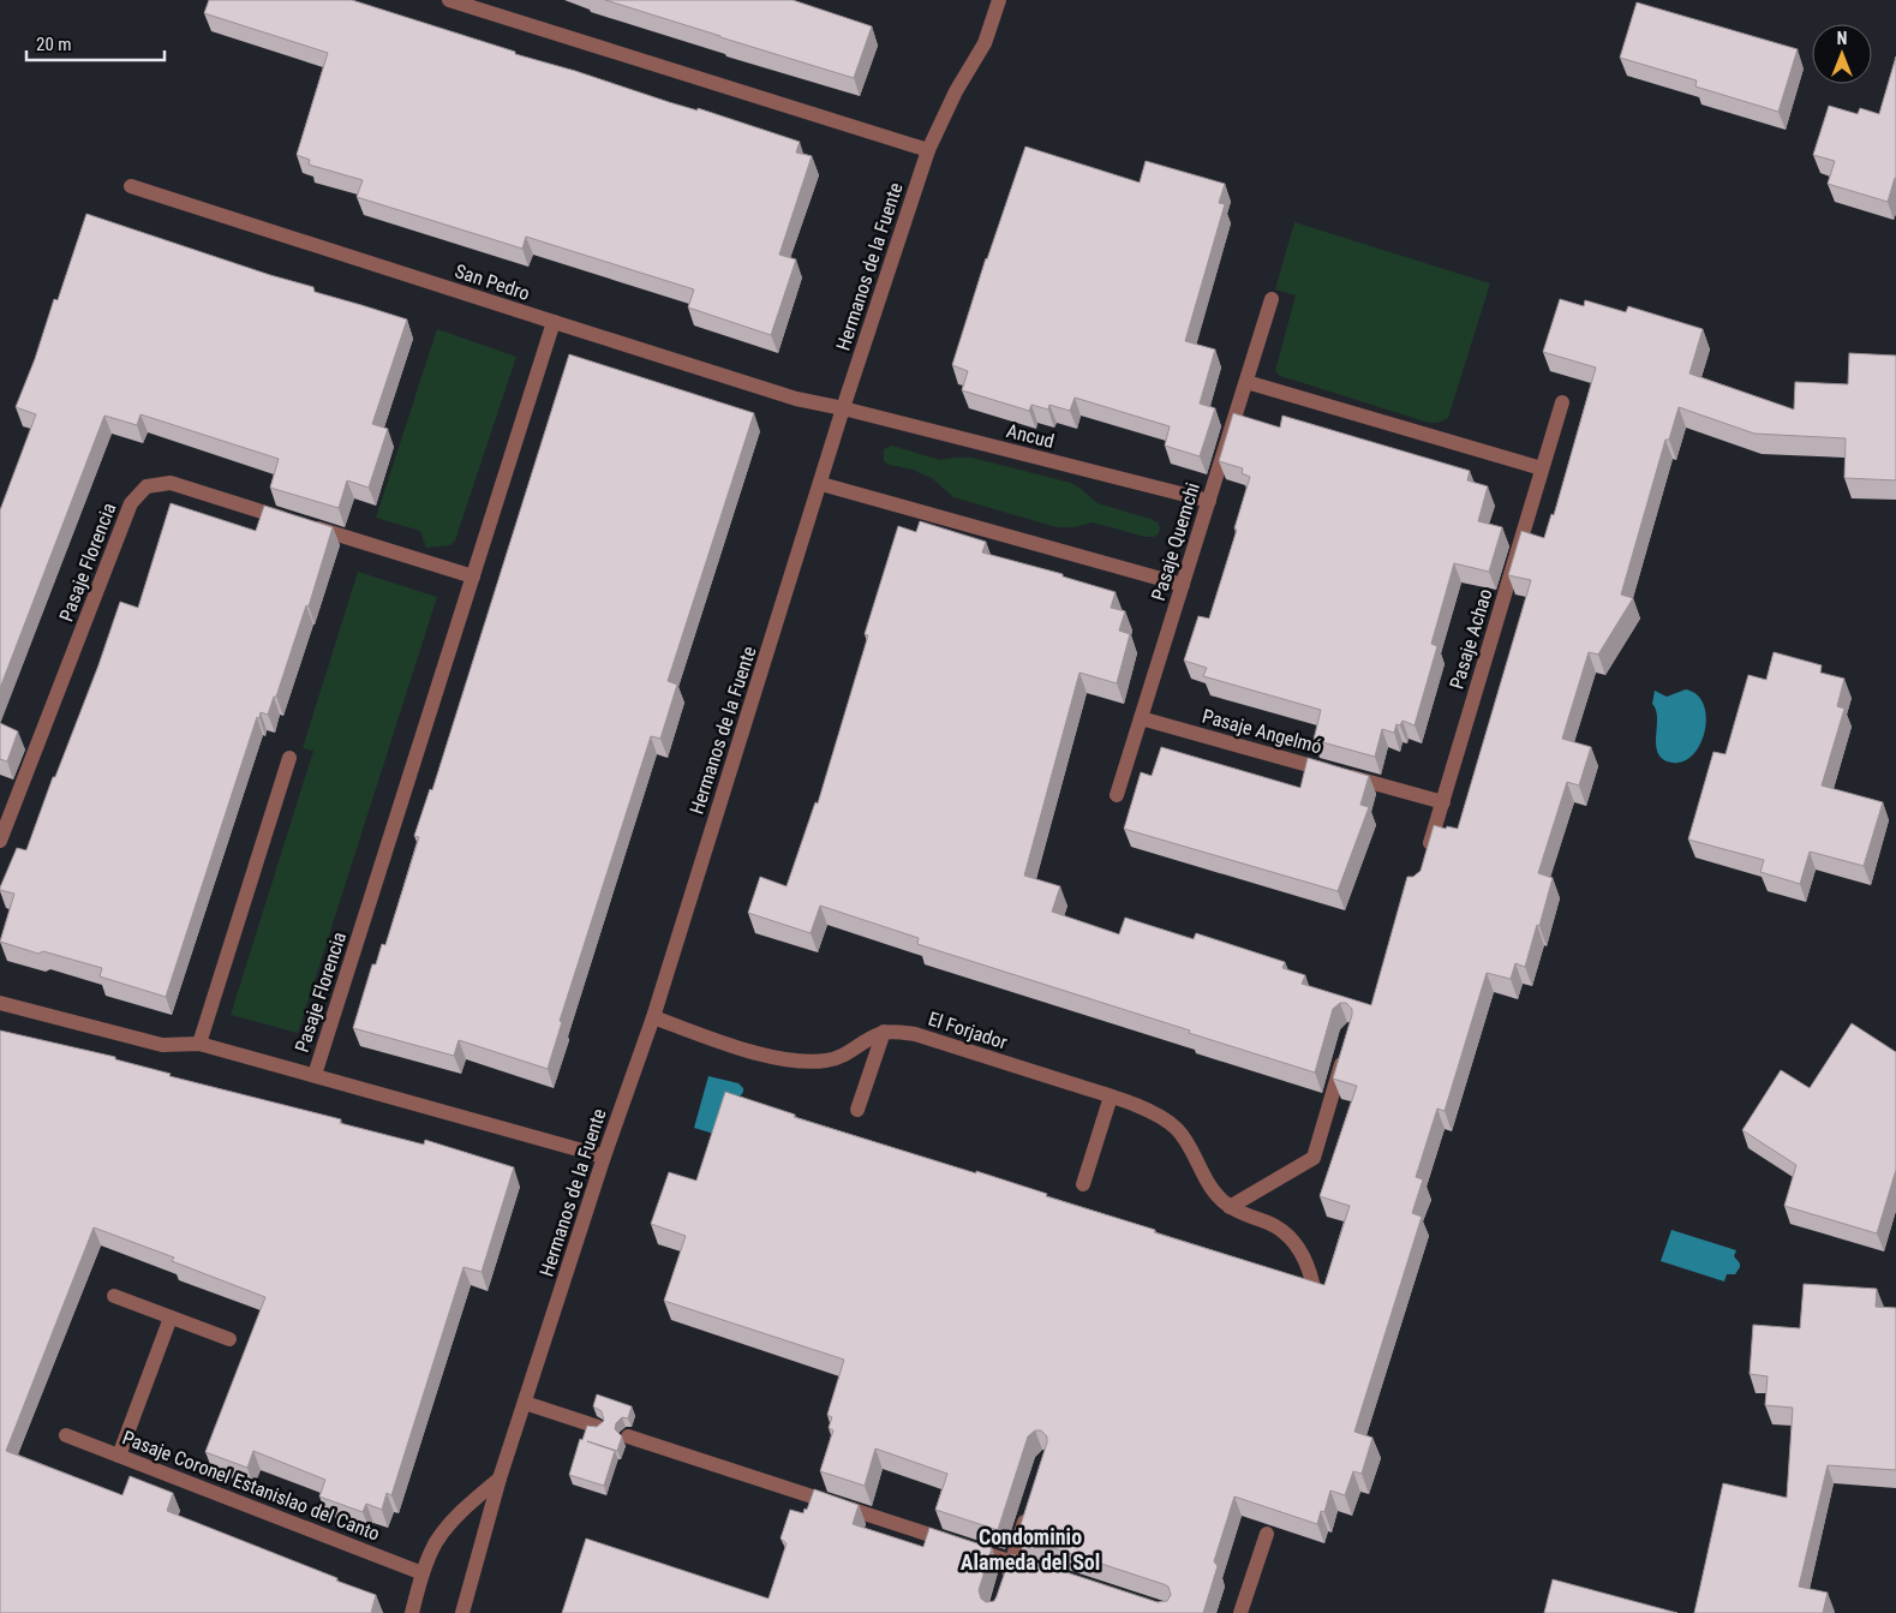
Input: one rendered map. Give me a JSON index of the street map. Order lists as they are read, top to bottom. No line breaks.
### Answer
{"streets":{"street":["Hermanos de la Fuente","San Pedro","Ancud","Pasaje Quemchi","Pasaje Florencia","Pasaje Achao","Pasaje Angelmó","El Forjador","Pasaje Coronel Estanislao del Canto"]},"crossings":[["Hermanos de la Fuente","San Pedro"],["Hermanos de la Fuente","Ancud"],["Hermanos de la Fuente","Pasaje Florencia"],["San Pedro","Ancud"],["San Pedro","Pasaje Florencia"],["Ancud","Pasaje Quemchi"],["Pasaje Quemchi","Pasaje Angelmó"],["Pasaje Achao","Pasaje Angelmó"]],"districts":["Condominio Alameda del Sol"],"scale_bar":"20 m","north":"top"}
